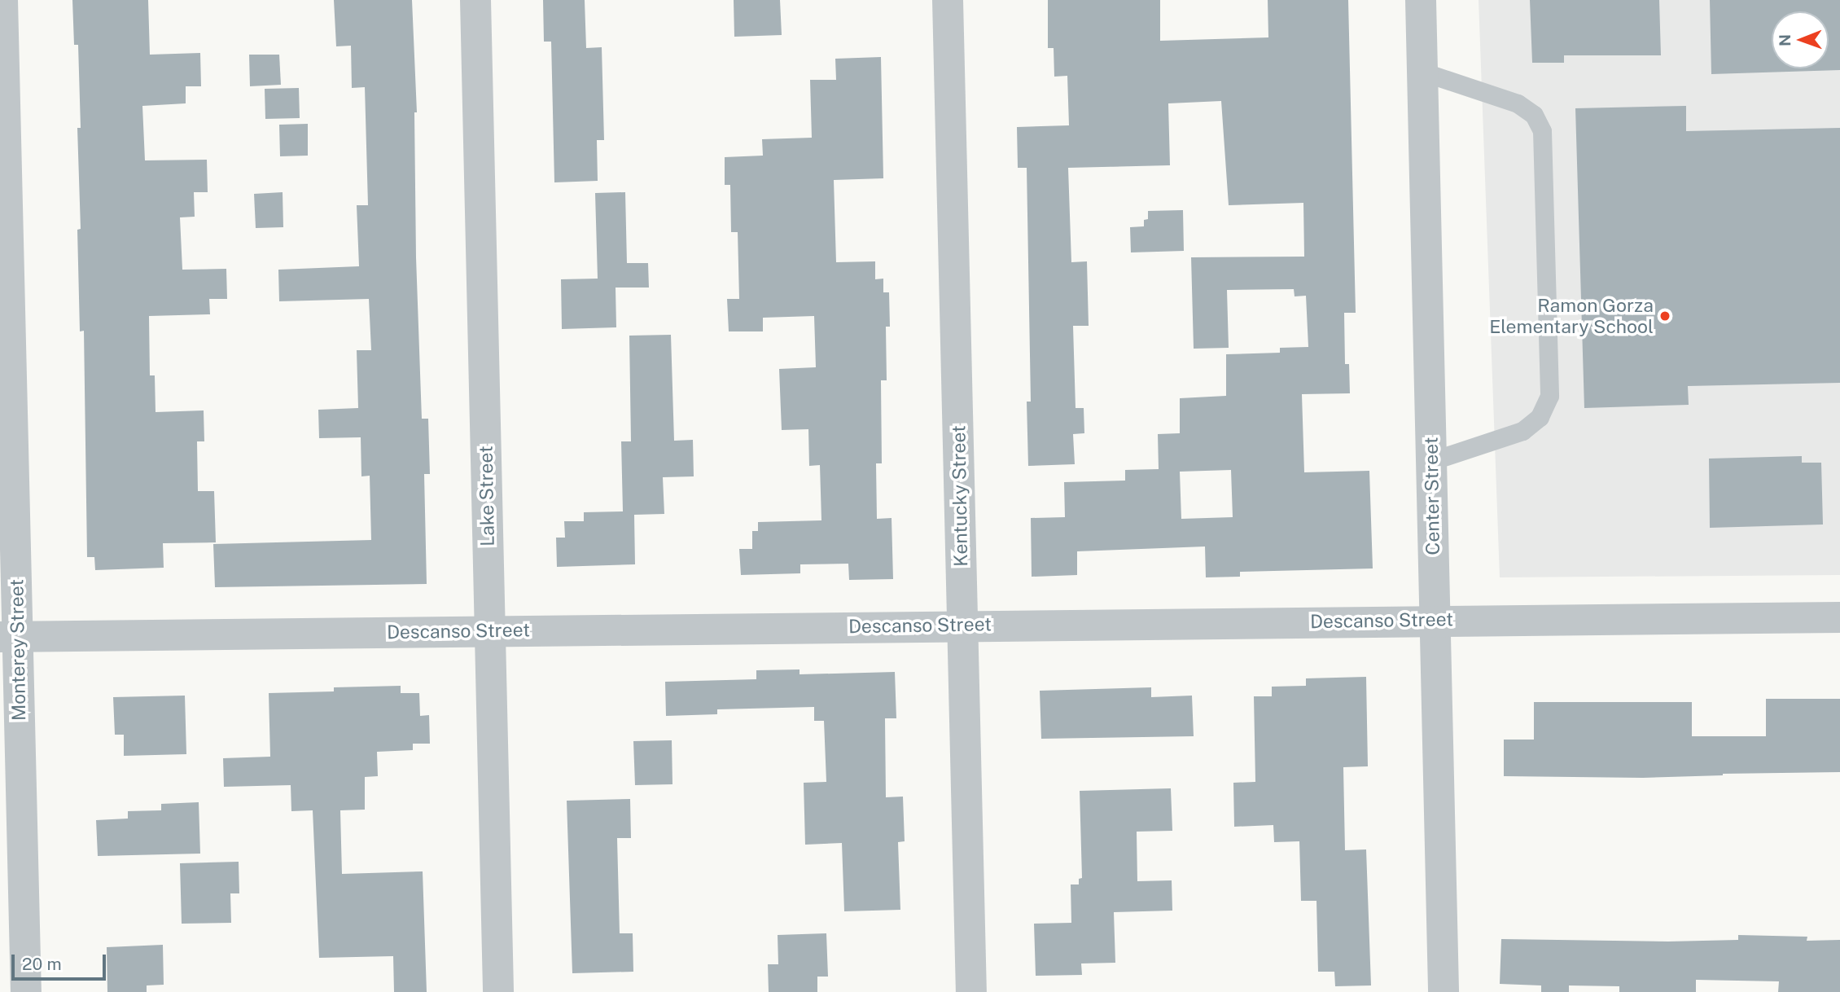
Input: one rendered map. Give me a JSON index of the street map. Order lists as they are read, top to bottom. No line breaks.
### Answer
{"streets":{"street":["Lake Street","Kentucky Street","Center Street","Descanso Street","Monterey Street"]},"crossings":[["Lake Street","Descanso Street"],["Kentucky Street","Descanso Street"],["Center Street","Descanso Street"],["Descanso Street","Monterey Street"]],"places":["Ramon Gorza Elementary School"],"scale_bar":"20 m","north":"left"}
